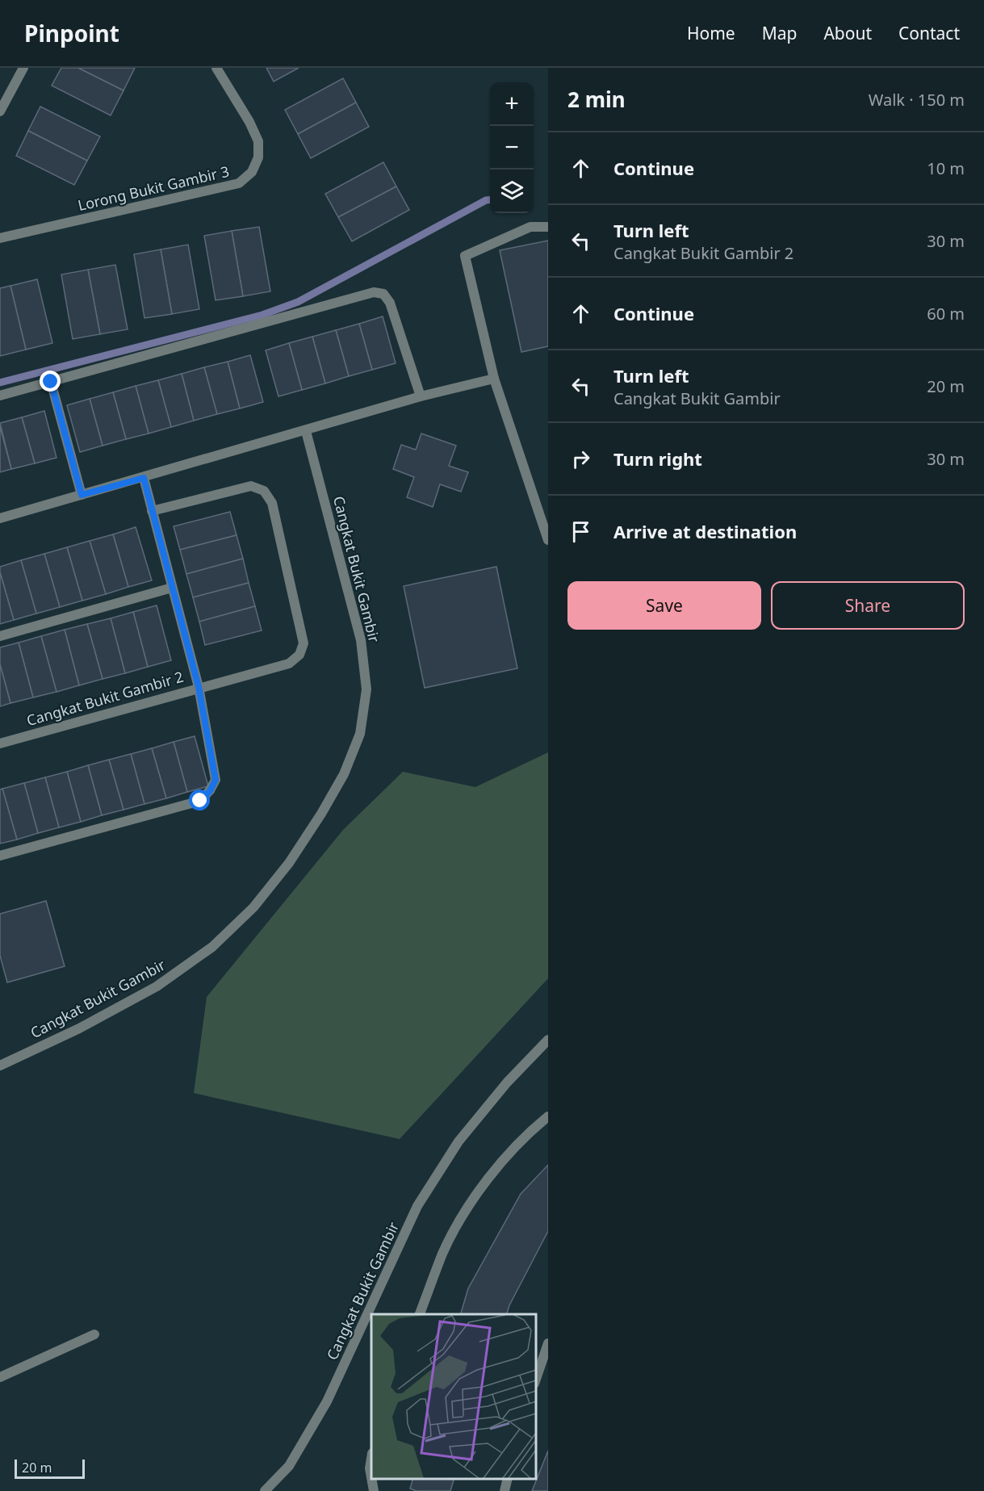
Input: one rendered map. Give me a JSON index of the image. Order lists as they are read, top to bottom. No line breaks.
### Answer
{"streets":{"street":["Lorong Bukit Gambir 3","Cangkat Bukit Gambir","Cangkat Bukit Gambir 2"]},"scale_bar":"20 m","page":{"header":"Pinpoint","nav":["Home","Map","About","Contact"],"heading":["2 min","Walk · 150 m"],"map_buttons":["+","−"],"list":[["Continue","10 m"],["Turn left","Cangkat Bukit Gambir 2","30 m"],["Continue","60 m"],["Turn left","Cangkat Bukit Gambir","20 m"],["Turn right","30 m"],"Arrive at destination"],"buttons":["Save","Share"],"scale":"20 m"}}
